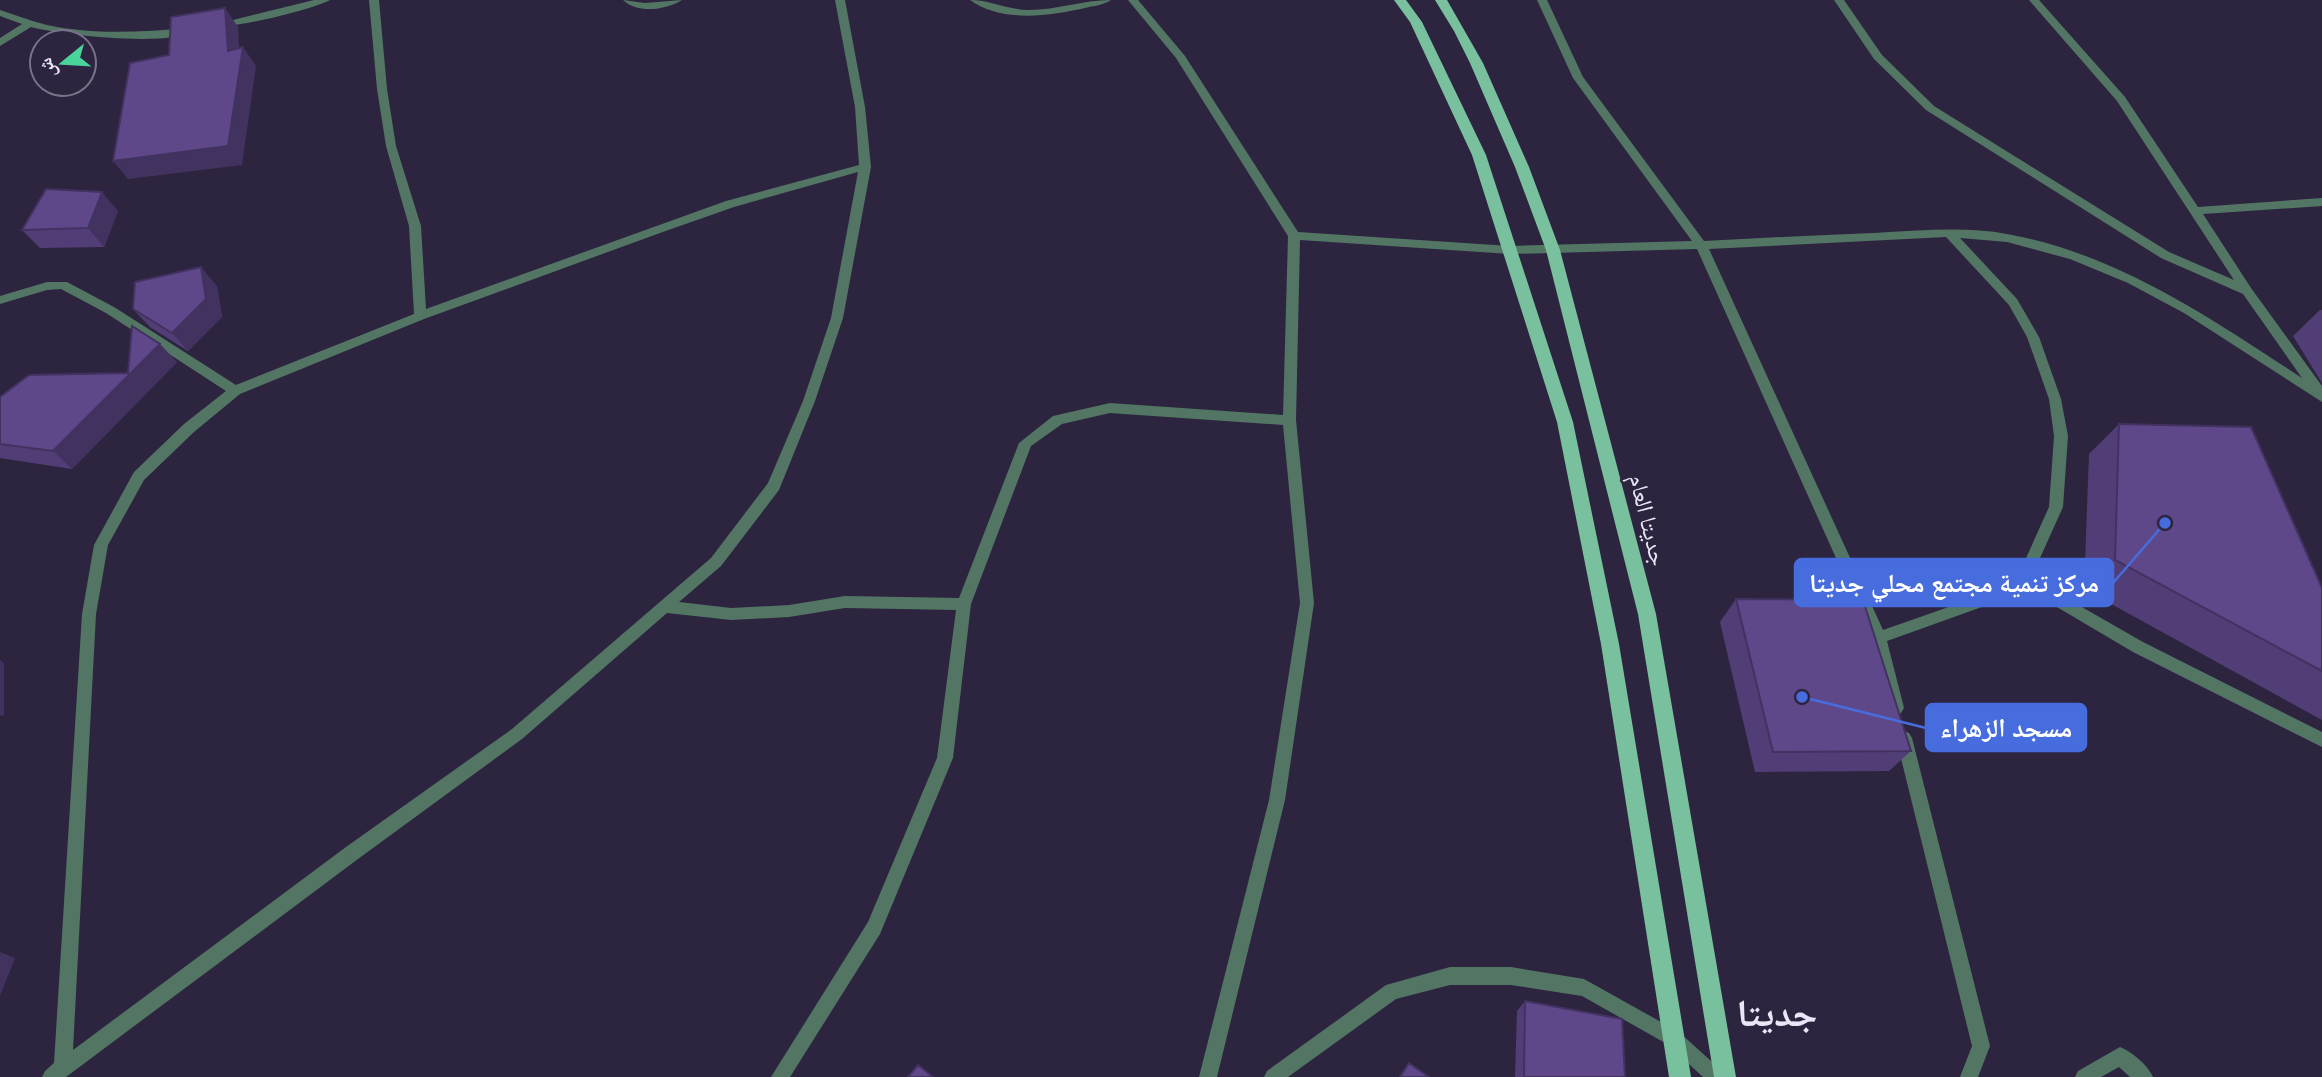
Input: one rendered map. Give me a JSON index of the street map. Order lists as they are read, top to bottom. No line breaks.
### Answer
{"streets":{"main road":["جديتا العام"]},"districts":["جديتا"],"places":["مركز تنمية مجتمع محلي جديتا","مسجد الزهراء"],"north":"left"}
